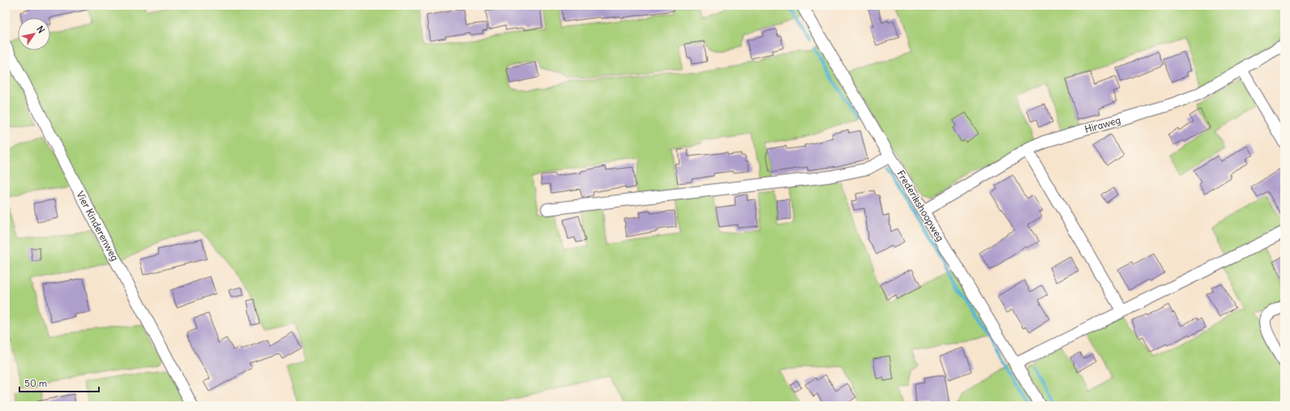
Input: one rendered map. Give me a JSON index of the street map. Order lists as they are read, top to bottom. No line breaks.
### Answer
{"streets":{"street":["Hiraweg","Frederikshoopweg","Vier Kinderenweg"]},"crossings":[["Hiraweg","Frederikshoopweg"]],"scale_bar":"50 m","north":"top right"}
